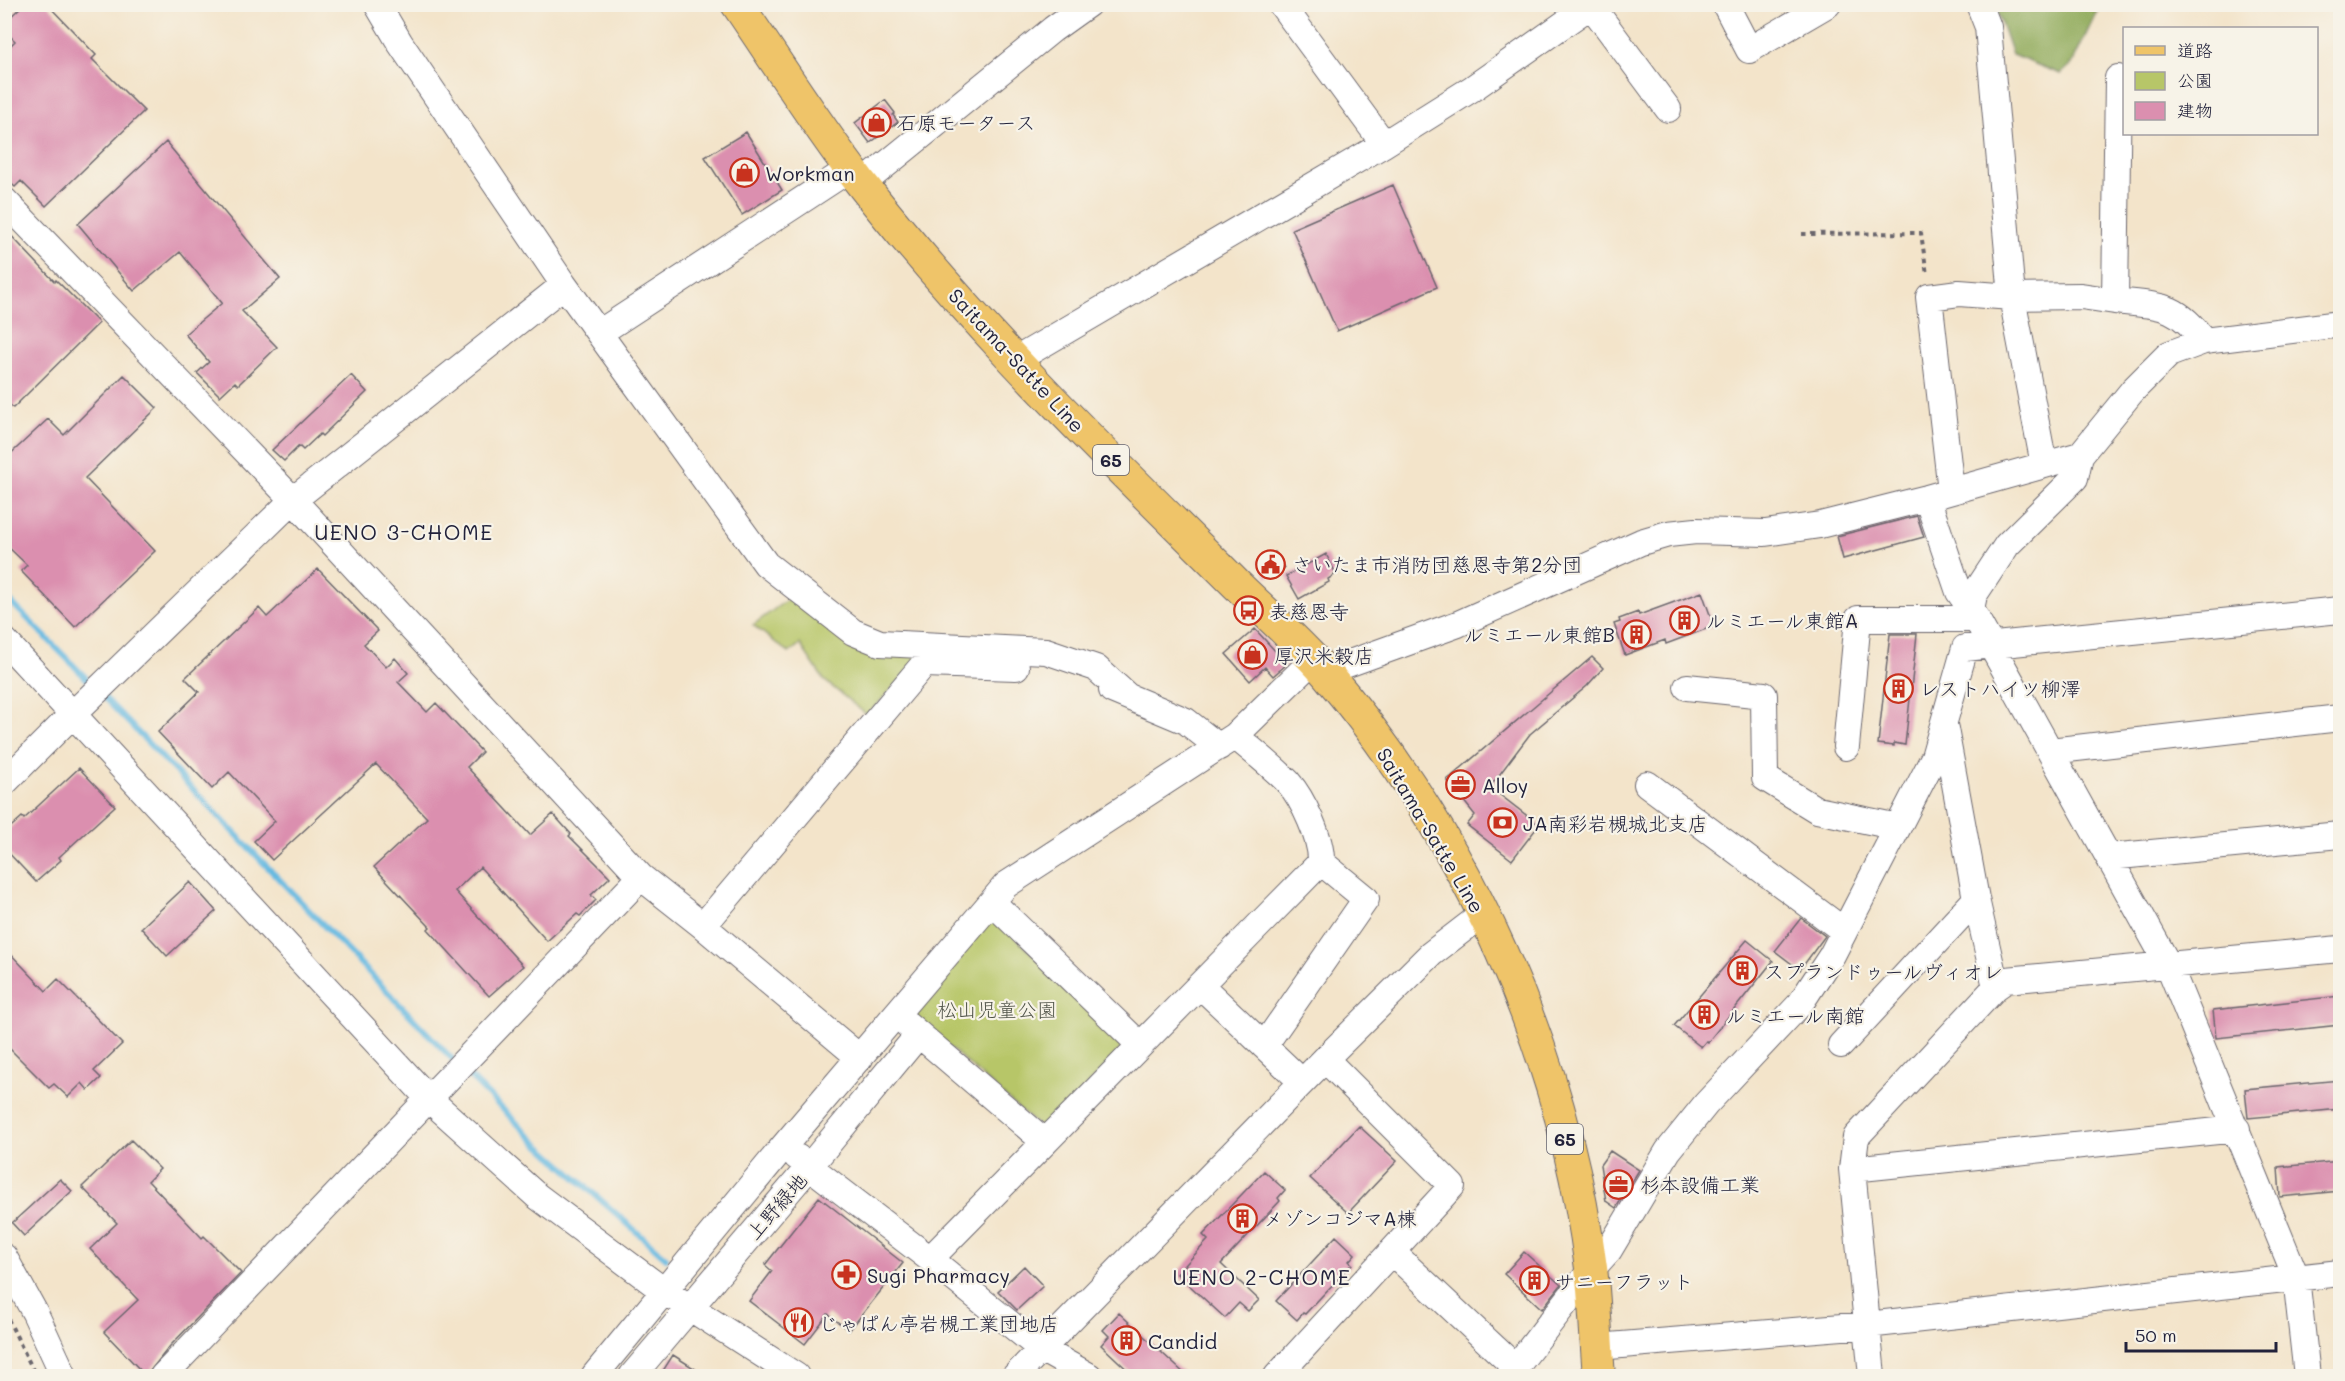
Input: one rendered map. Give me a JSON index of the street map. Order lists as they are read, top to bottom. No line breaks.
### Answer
{"streets":{"main road":["Saitama-Satte Line","65"],"street":["上野緑地"]},"districts":["UENO 3-CHOME","UENO 2-CHOME"],"parks":["松山児童公園"],"places":{"shop":["石原モータース","Workman","厚沢米穀店"],"public building":["さいたま市消防団慈恩寺第2分団"],"bus stop":["表慈恩寺"],"building":["ルミエール東館A","ルミエール東館B","レストハイツ柳澤","スプランドゥールヴィオレ","ルミエール南館","メゾンコジマA棟","サニーフラット","Candid"],"office":["Alloy","杉本設備工業"],"bank":["JA南彩岩槻城北支店"],"pharmacy":["Sugi Pharmacy"],"restaurant":["じゃぱん亭岩槻工業団地店"]},"legend":["道路","公園","建物"],"scale_bar":"50 m"}
